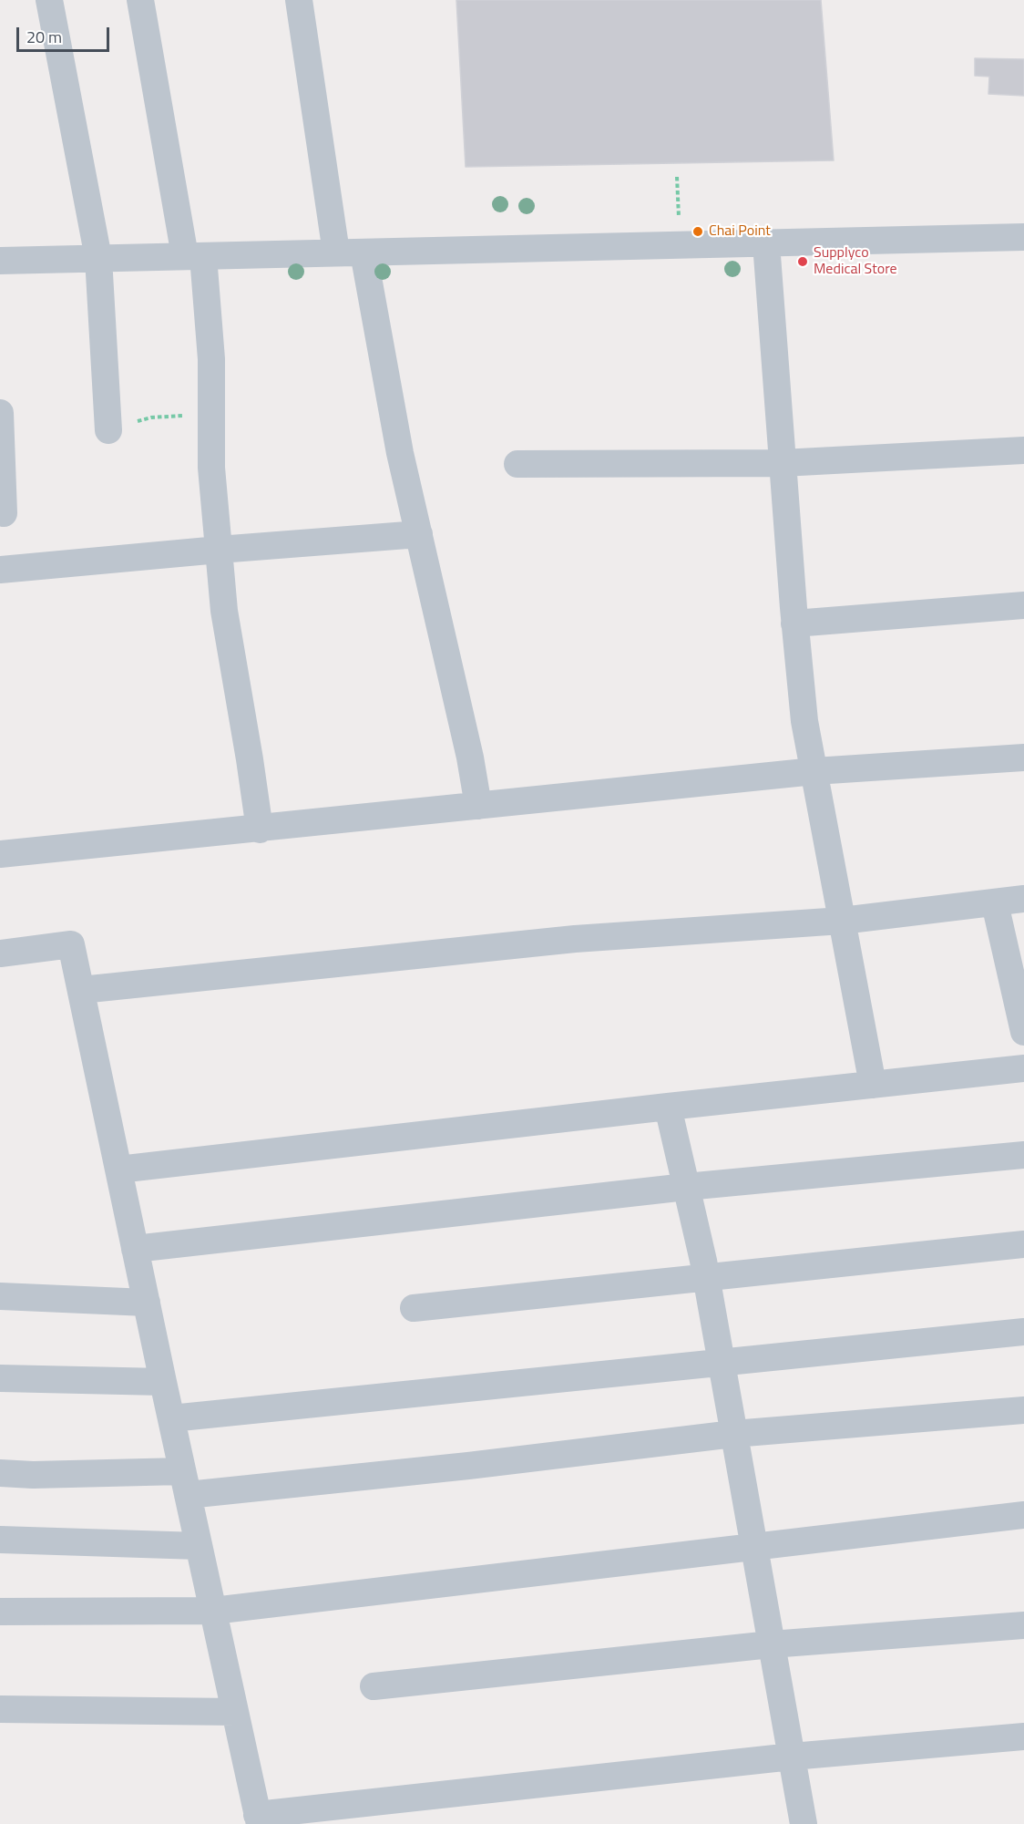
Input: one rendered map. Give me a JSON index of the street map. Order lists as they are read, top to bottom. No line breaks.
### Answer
{"places":["Chai Point","Supplyco Medical Store"],"scale_bar":"20 m"}
